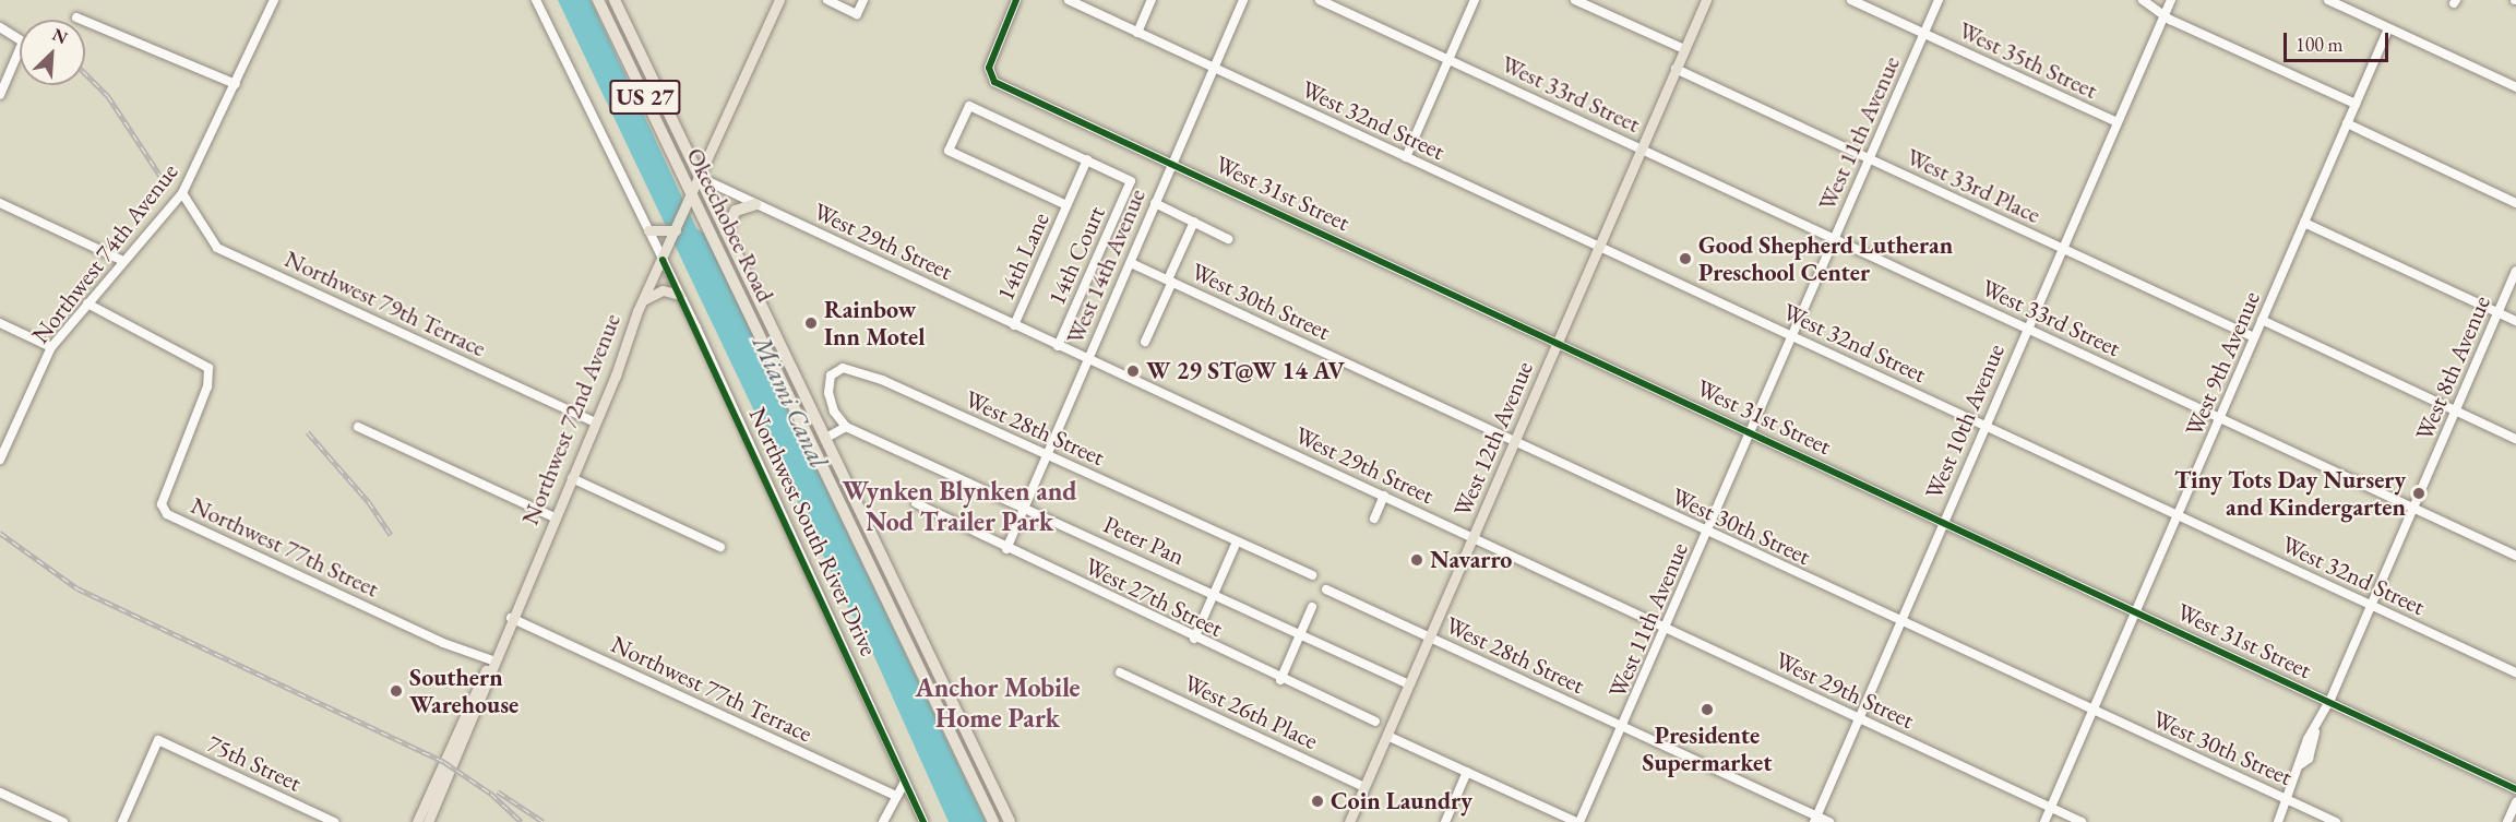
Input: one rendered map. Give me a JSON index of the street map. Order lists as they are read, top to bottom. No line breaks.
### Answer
{"streets":{"highway":["US 27","Okeechobee Road"],"main road":["Northwest 72nd Avenue","West 12th Avenue"],"street":["West 35th Street","West 33rd Street","West 32nd Street","West 11th Avenue","West 33rd Place","West 31st Street","West 29th Street","Northwest 74th Avenue","14th Court","14th Lane","West 14th Avenue","West 30th Street","Northwest 79th Terrace","West 9th Avenue","West 8th Avenue","West 10th Avenue","West 28th Street","Northwest South River Drive","Peter Pan","Northwest 77th Street","West 27th Street","Northwest 77th Terrace","West 26th Place","75th Street"]},"crossings":[["West 35th Street","West 11th Avenue"],["West 35th Street","West 10th Avenue"],["West 33rd Street","West 11th Avenue"],["West 33rd Street","West 9th Avenue"],["West 33rd Street","West 8th Avenue"],["West 33rd Street","West 10th Avenue"],["West 33rd Street","West 12th Avenue"],["West 32nd Street","West 11th Avenue"],["West 32nd Street","West 14th Avenue"],["West 32nd Street","West 9th Avenue"],["West 32nd Street","West 8th Avenue"],["West 32nd Street","West 10th Avenue"],["West 32nd Street","West 12th Avenue"],["West 11th Avenue","West 33rd Place"],["West 11th Avenue","West 31st Street"],["West 11th Avenue","West 29th Street"],["West 11th Avenue","West 30th Street"],["West 11th Avenue","West 28th Street"],["West 33rd Place","West 9th Avenue"],["West 33rd Place","West 10th Avenue"],["West 33rd Place","West 12th Avenue"],["West 31st Street","West 14th Avenue"],["West 31st Street","West 9th Avenue"],["West 31st Street","West 8th Avenue"],["West 31st Street","West 10th Avenue"],["West 31st Street","West 12th Avenue"],["Okeechobee Road","West 29th Street"],["Okeechobee Road","Northwest 72nd Avenue"],["West 29th Street","14th Court"],["West 29th Street","14th Lane"],["West 29th Street","West 14th Avenue"],["West 29th Street","West 9th Avenue"],["West 29th Street","Northwest 72nd Avenue"],["West 29th Street","West 10th Avenue"],["West 29th Street","West 12th Avenue"],["Northwest 74th Avenue","Northwest 79th Terrace"],["Northwest 74th Avenue","Northwest 77th Street"],["14th Court","14th Lane"],["West 14th Avenue","West 30th Street"],["West 14th Avenue","West 28th Street"],["West 14th Avenue","Peter Pan"],["West 14th Avenue","West 27th Street"],["West 30th Street","West 9th Avenue"],["West 30th Street","West 8th Avenue"],["West 30th Street","West 10th Avenue"],["West 30th Street","West 12th Avenue"],["Northwest 79th Terrace","Northwest 72nd Avenue"],["Northwest 72nd Avenue","Northwest South River Drive"],["Northwest 72nd Avenue","Northwest 77th Street"],["Northwest 72nd Avenue","Northwest 77th Terrace"],["West 10th Avenue","West 28th Street"],["West 28th Street","West 12th Avenue"],["West 28th Street","Peter Pan"],["West 12th Avenue","Peter Pan"],["West 12th Avenue","West 26th Place"]],"districts":["Wynken Blynken and Nod Trailer Park","Anchor Mobile Home Park"],"water":["Miami Canal"],"places":["Good Shepherd Lutheran Preschool Center","Rainbow Inn Motel","W 29 ST@W 14 AV","Tiny Tots Day Nursery and Kindergarten","Navarro","Southern Warehouse","Presidente Supermarket","Coin Laundry"],"scale_bar":"100 m","north":"top right"}
